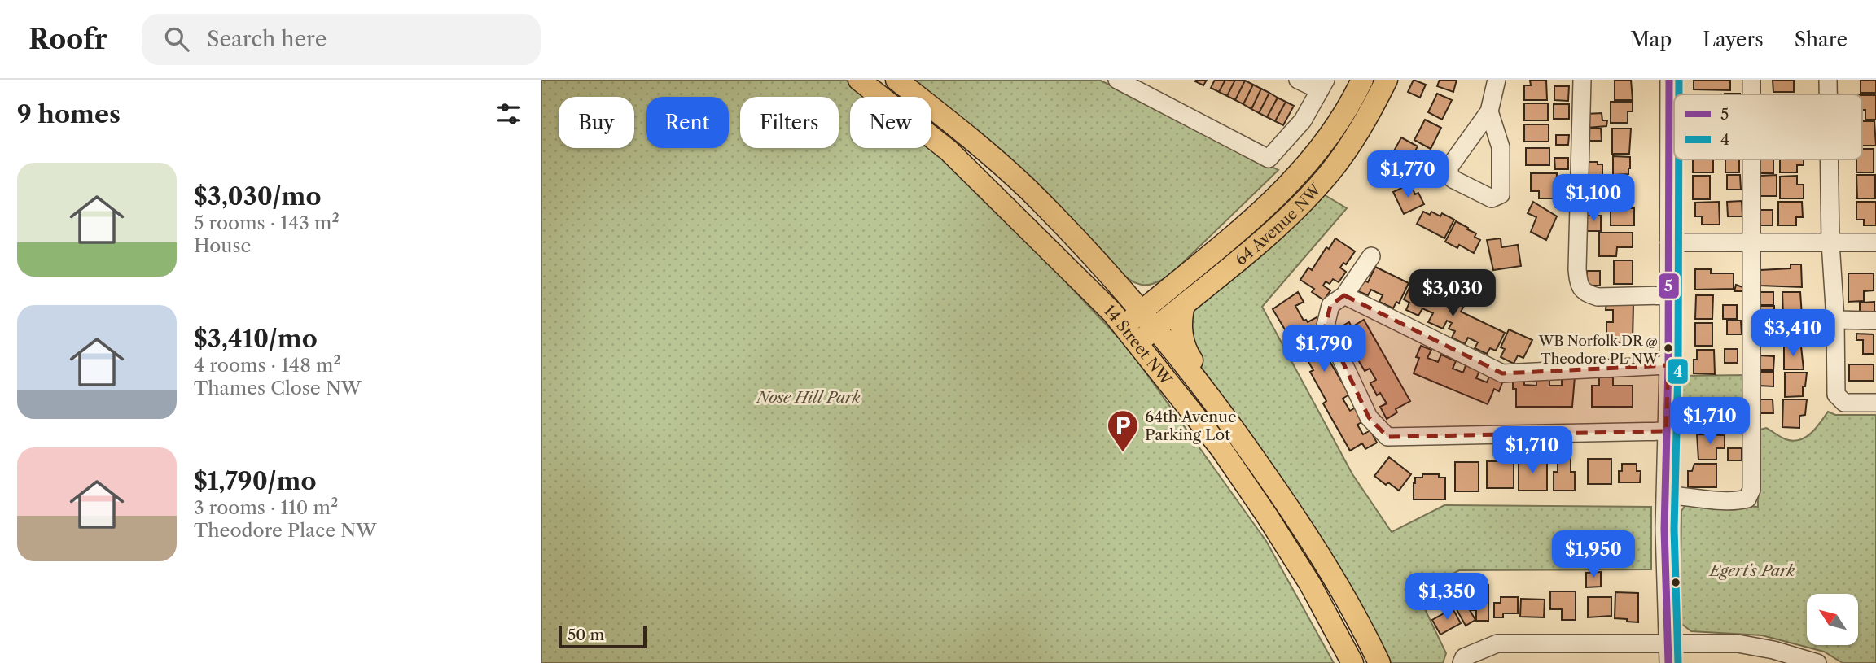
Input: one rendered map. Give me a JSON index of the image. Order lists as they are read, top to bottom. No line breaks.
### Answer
{"streets":{"main road":["64 Avenue NW","14 Street NW"]},"crossings":[["64 Avenue NW","14 Street NW"]],"parks":["Nose Hill Park","Egert's Park"],"places":{"other":["WB Norfolk DR @ Theodore PL NW"],"parking":["64th Avenue Parking Lot"]},"lines":["transit line 5","transit line 4"],"legend":["5","4"],"scale_bar":"50 m","north":"top left","page":{"header":"Roofr","search":"Search here","nav":["Map","Layers","Share"],"heading":"9 homes","chip":["Buy","Rent","Filters","New"],"list":[{"name":"$3,030/mo","note":"5 rooms · 143 m² · House"},{"name":"$3,410/mo","note":"4 rooms · 148 m² · Thames Close NW"},{"name":"$1,790/mo","note":"3 rooms · 110 m² · Theodore Place NW"}],"price":["$1,770","$1,100","$3,030","$3,410","$1,790","$1,710","$1,710","$1,950","$1,350"],"scale":"50 m"}}
